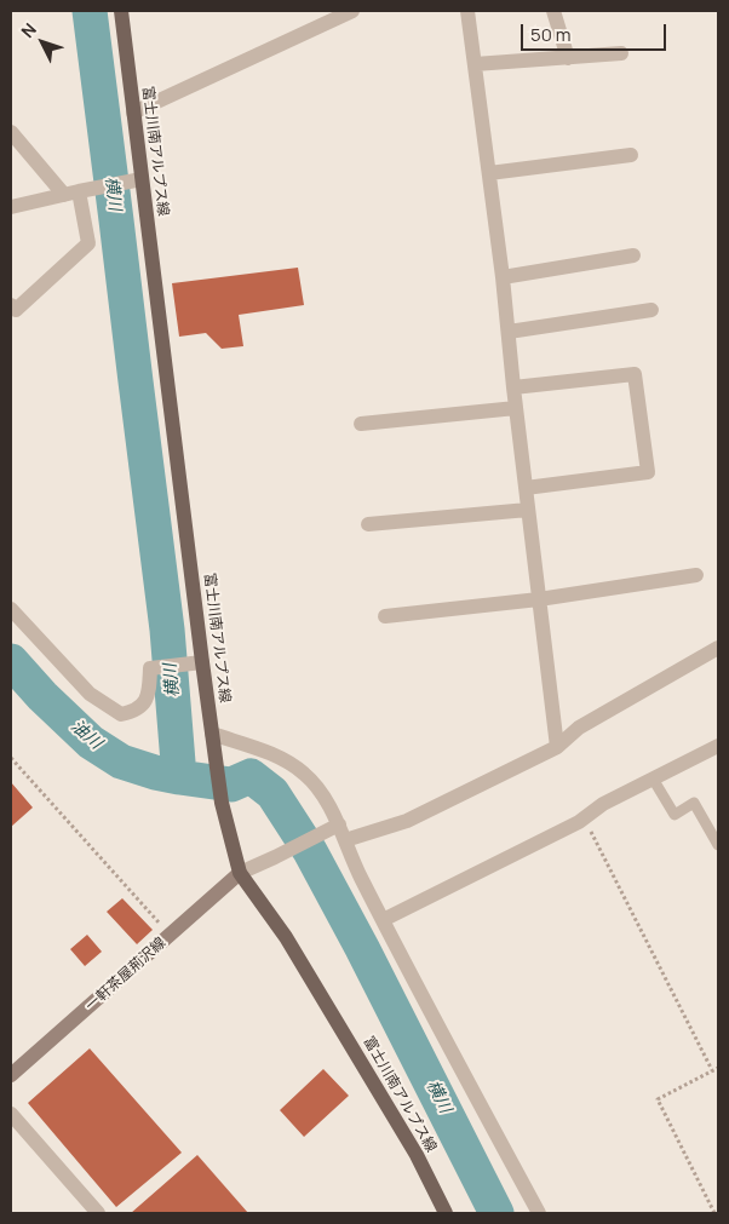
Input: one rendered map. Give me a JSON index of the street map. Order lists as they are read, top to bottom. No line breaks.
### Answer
{"streets":{"main road":["富士川南アルプス線","一軒茶屋荊沢線"]},"crossings":[["富士川南アルプス線","一軒茶屋荊沢線"]],"water":["横川","油川"],"scale_bar":"50 m","north":"top left"}
